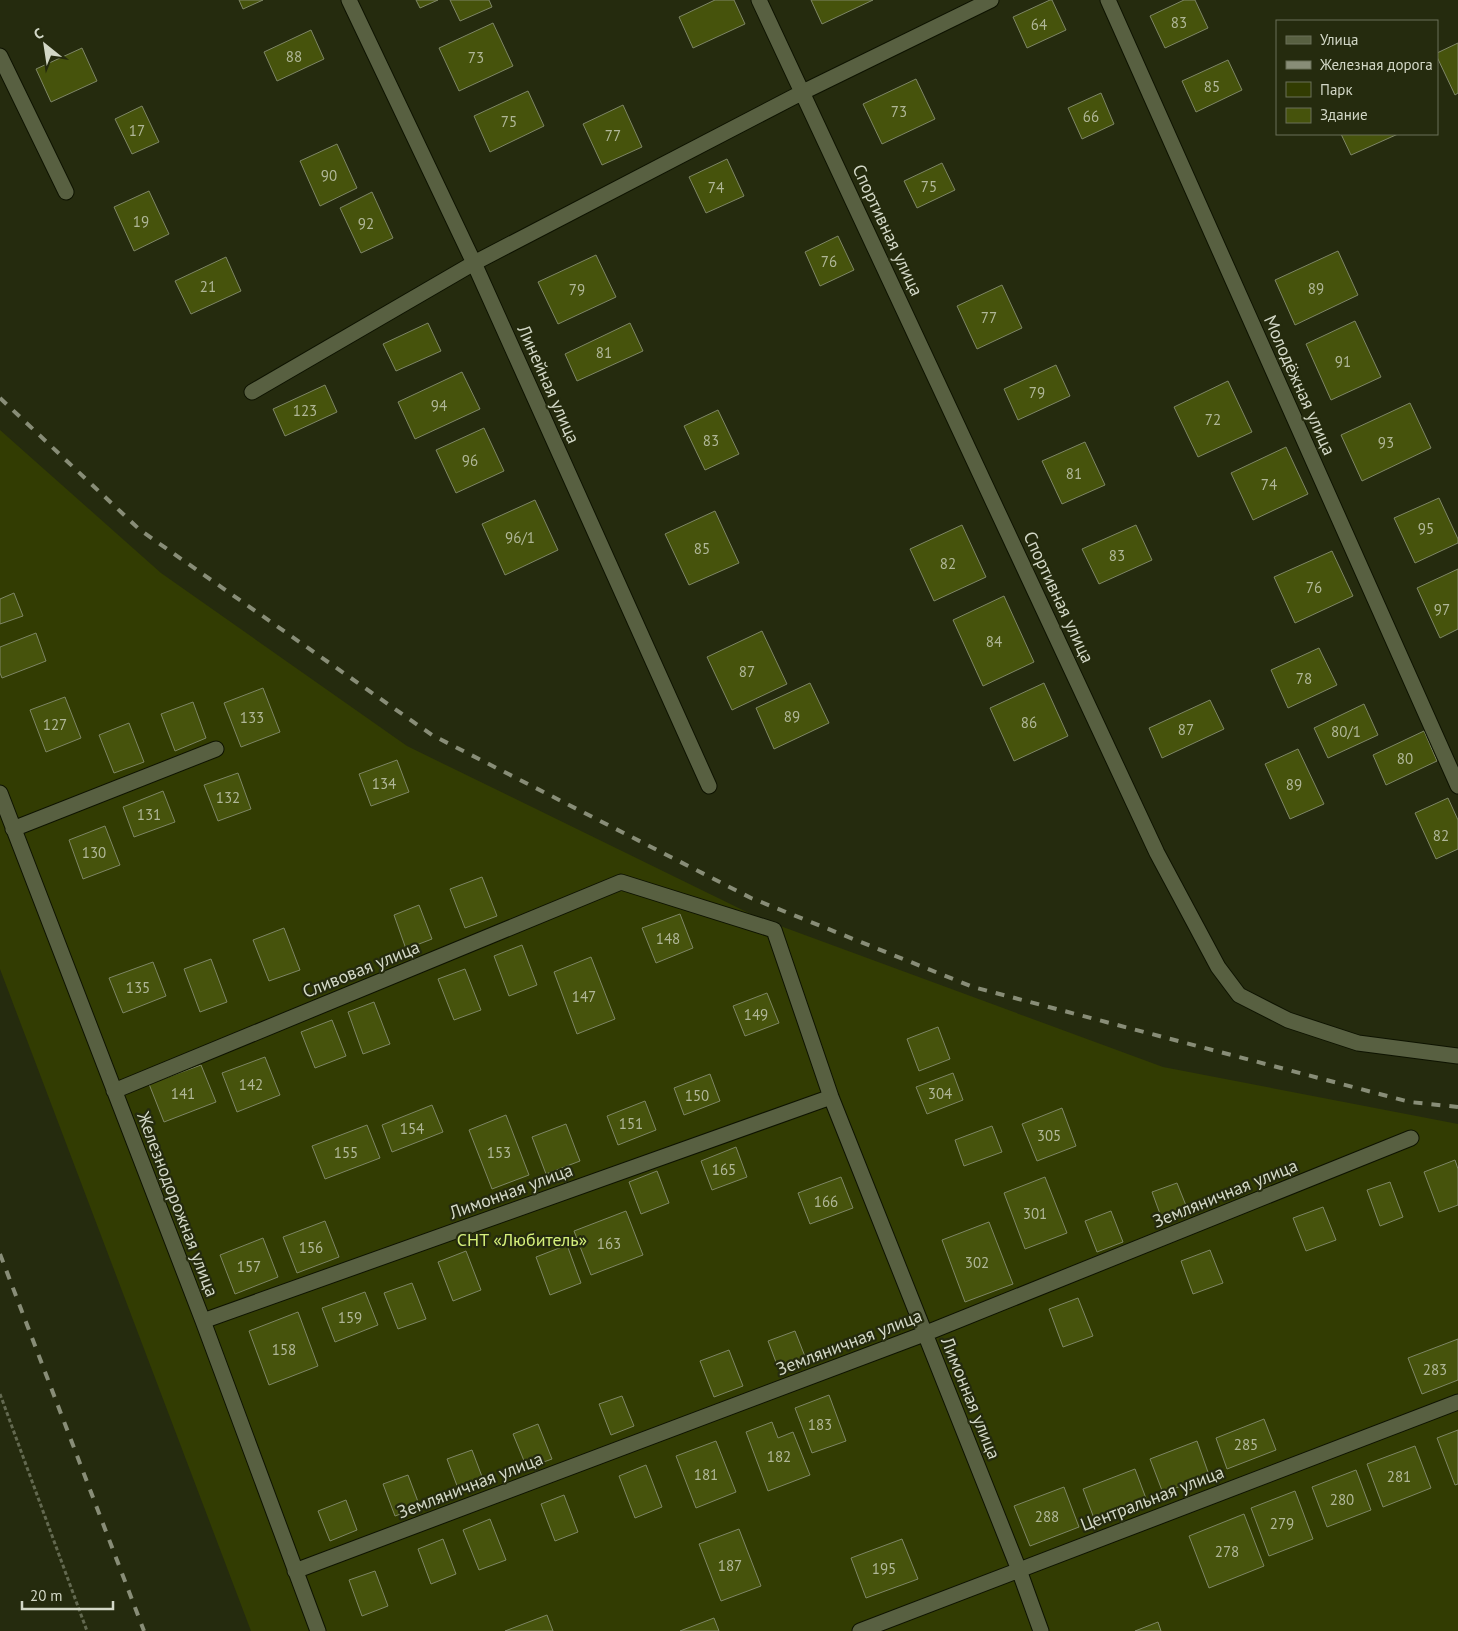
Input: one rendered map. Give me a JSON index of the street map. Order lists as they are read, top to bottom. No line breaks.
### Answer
{"streets":{"street":["Спортивная улица","Линейная улица","Молодёжная улица","Сливовая улица","Лимонная улица","Земляничная улица","Железнодорожная улица","Центральная улица"]},"crossings":[["Сливовая улица","Лимонная улица"],["Сливовая улица","Железнодорожная улица"],["Лимонная улица","Земляничная улица"],["Лимонная улица","Железнодорожная улица"],["Лимонная улица","Центральная улица"],["Земляничная улица","Железнодорожная улица"]],"parks":["СНТ «Любитель»"],"house_numbers":["83","64","88","73","85","73","66","75","17","77","90","75","74","19","92","76","21","89","79","77","81","91","79","94","123","72","83","93","96","81","74","95","96/1","85","83","82","76","97","84","87","78","89","133","86","127","87","80/1","80","134","89","132","131","82","130","148","135","147","149","142","141","304","150","151","154","305","155","153","165","166","301","163","156","302","157","159","158","283","183","285","182","181","281","280","288","279","278","187","195"],"legend":["Улица","Железная дорога","Парк","Здание"],"scale_bar":"20 m","north":"top left"}
